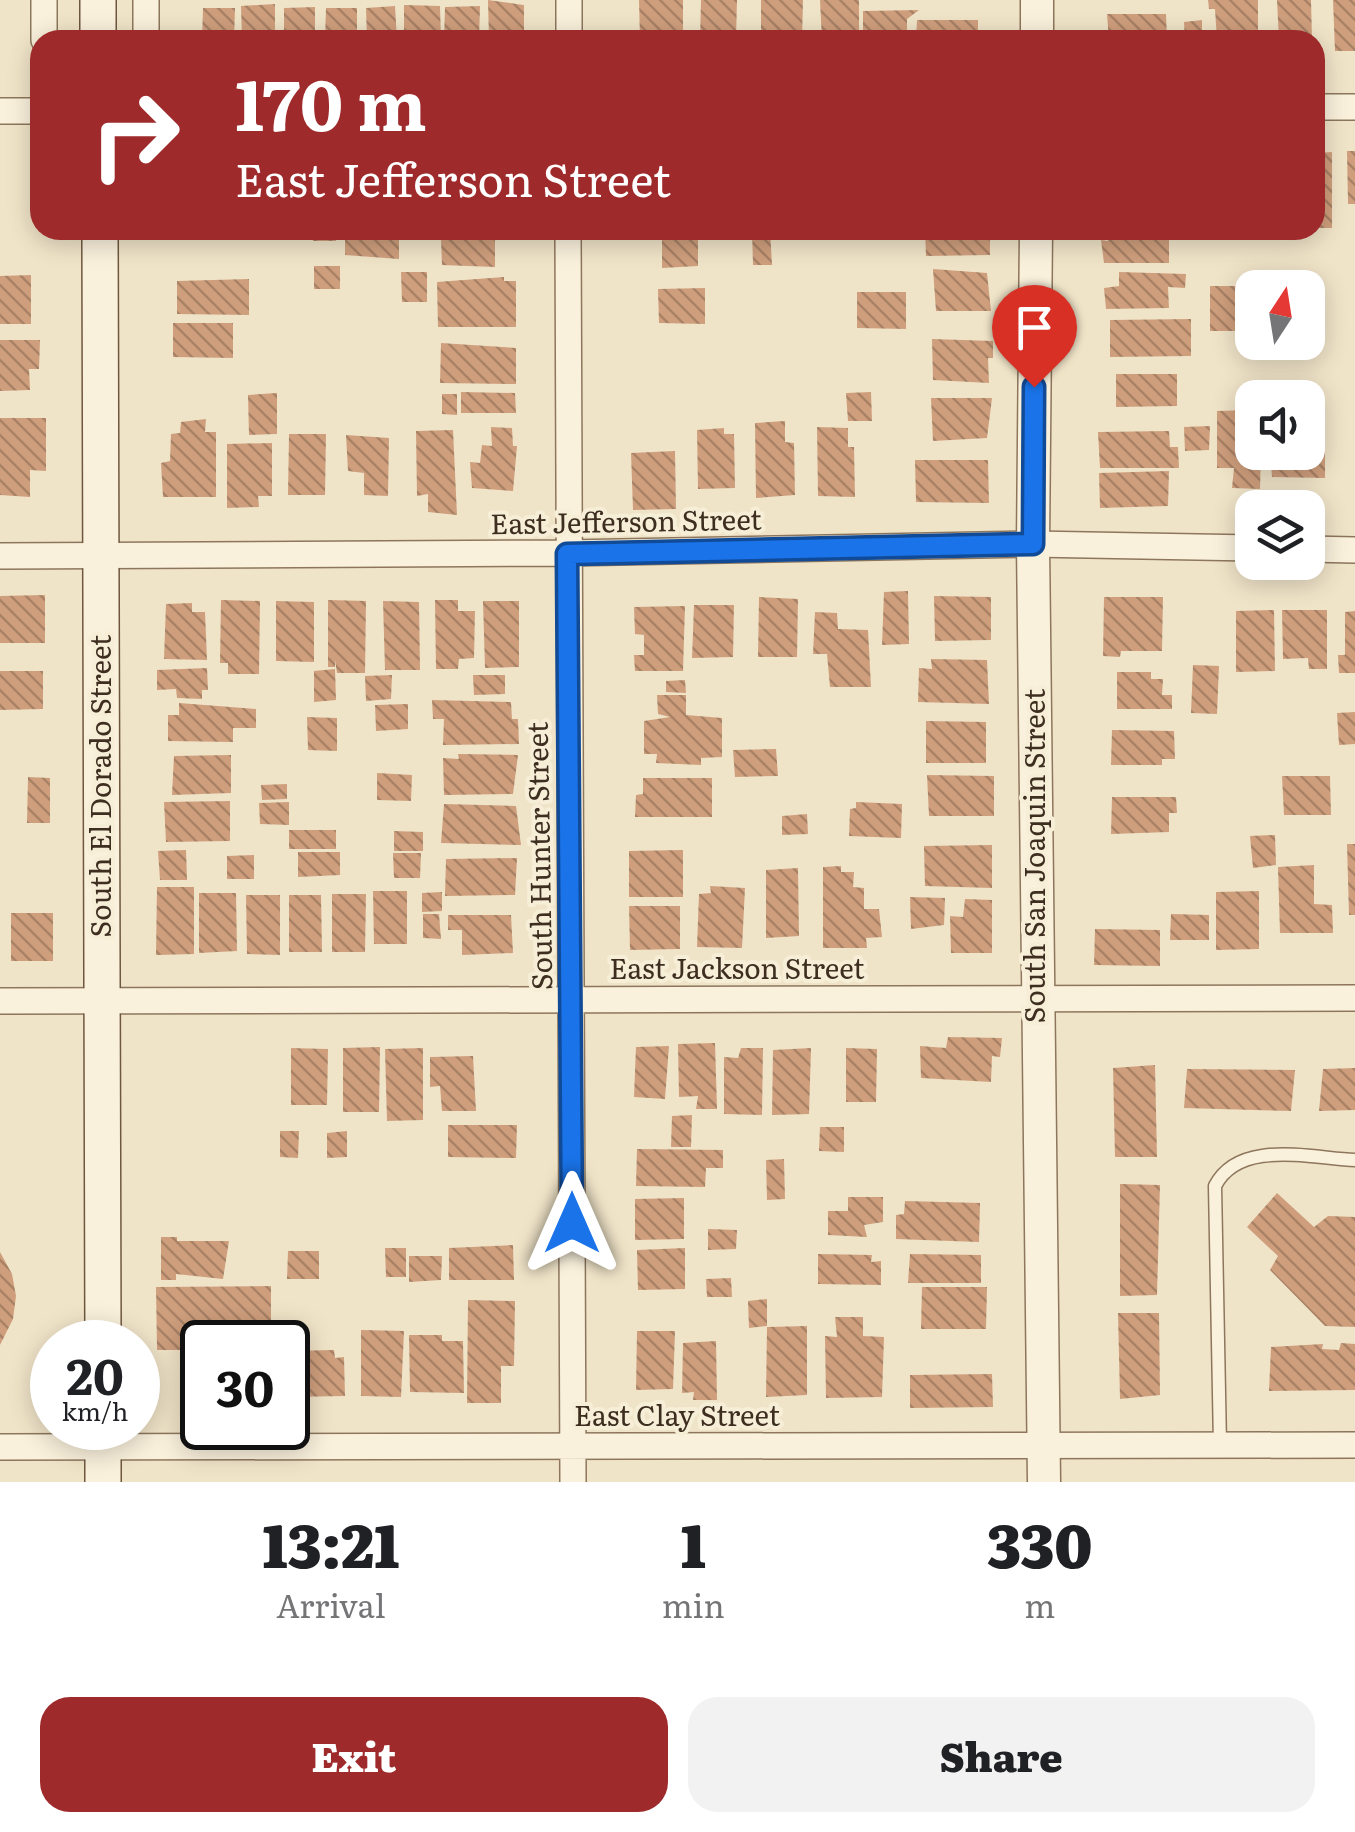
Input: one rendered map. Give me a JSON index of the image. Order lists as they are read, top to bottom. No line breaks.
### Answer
{"streets":{"main road":["South El Dorado Street"],"street":["East Jefferson Street","South Hunter Street","South San Joaquin Street","East Jackson Street","East Clay Street"]},"crossings":[["East Jefferson Street","South El Dorado Street"],["East Jefferson Street","South Hunter Street"],["East Jefferson Street","South San Joaquin Street"],["South El Dorado Street","East Jackson Street"],["South Hunter Street","East Jackson Street"],["South Hunter Street","East Clay Street"],["South San Joaquin Street","East Jackson Street"],["South San Joaquin Street","East Clay Street"]],"north":"top","page":{"turn":["170 m","East Jefferson Street"],"speed":"20 km/h","limit":"30","eta":["13:21","Arrival","1","min","330","m"],"buttons":["Exit","Share"]}}
